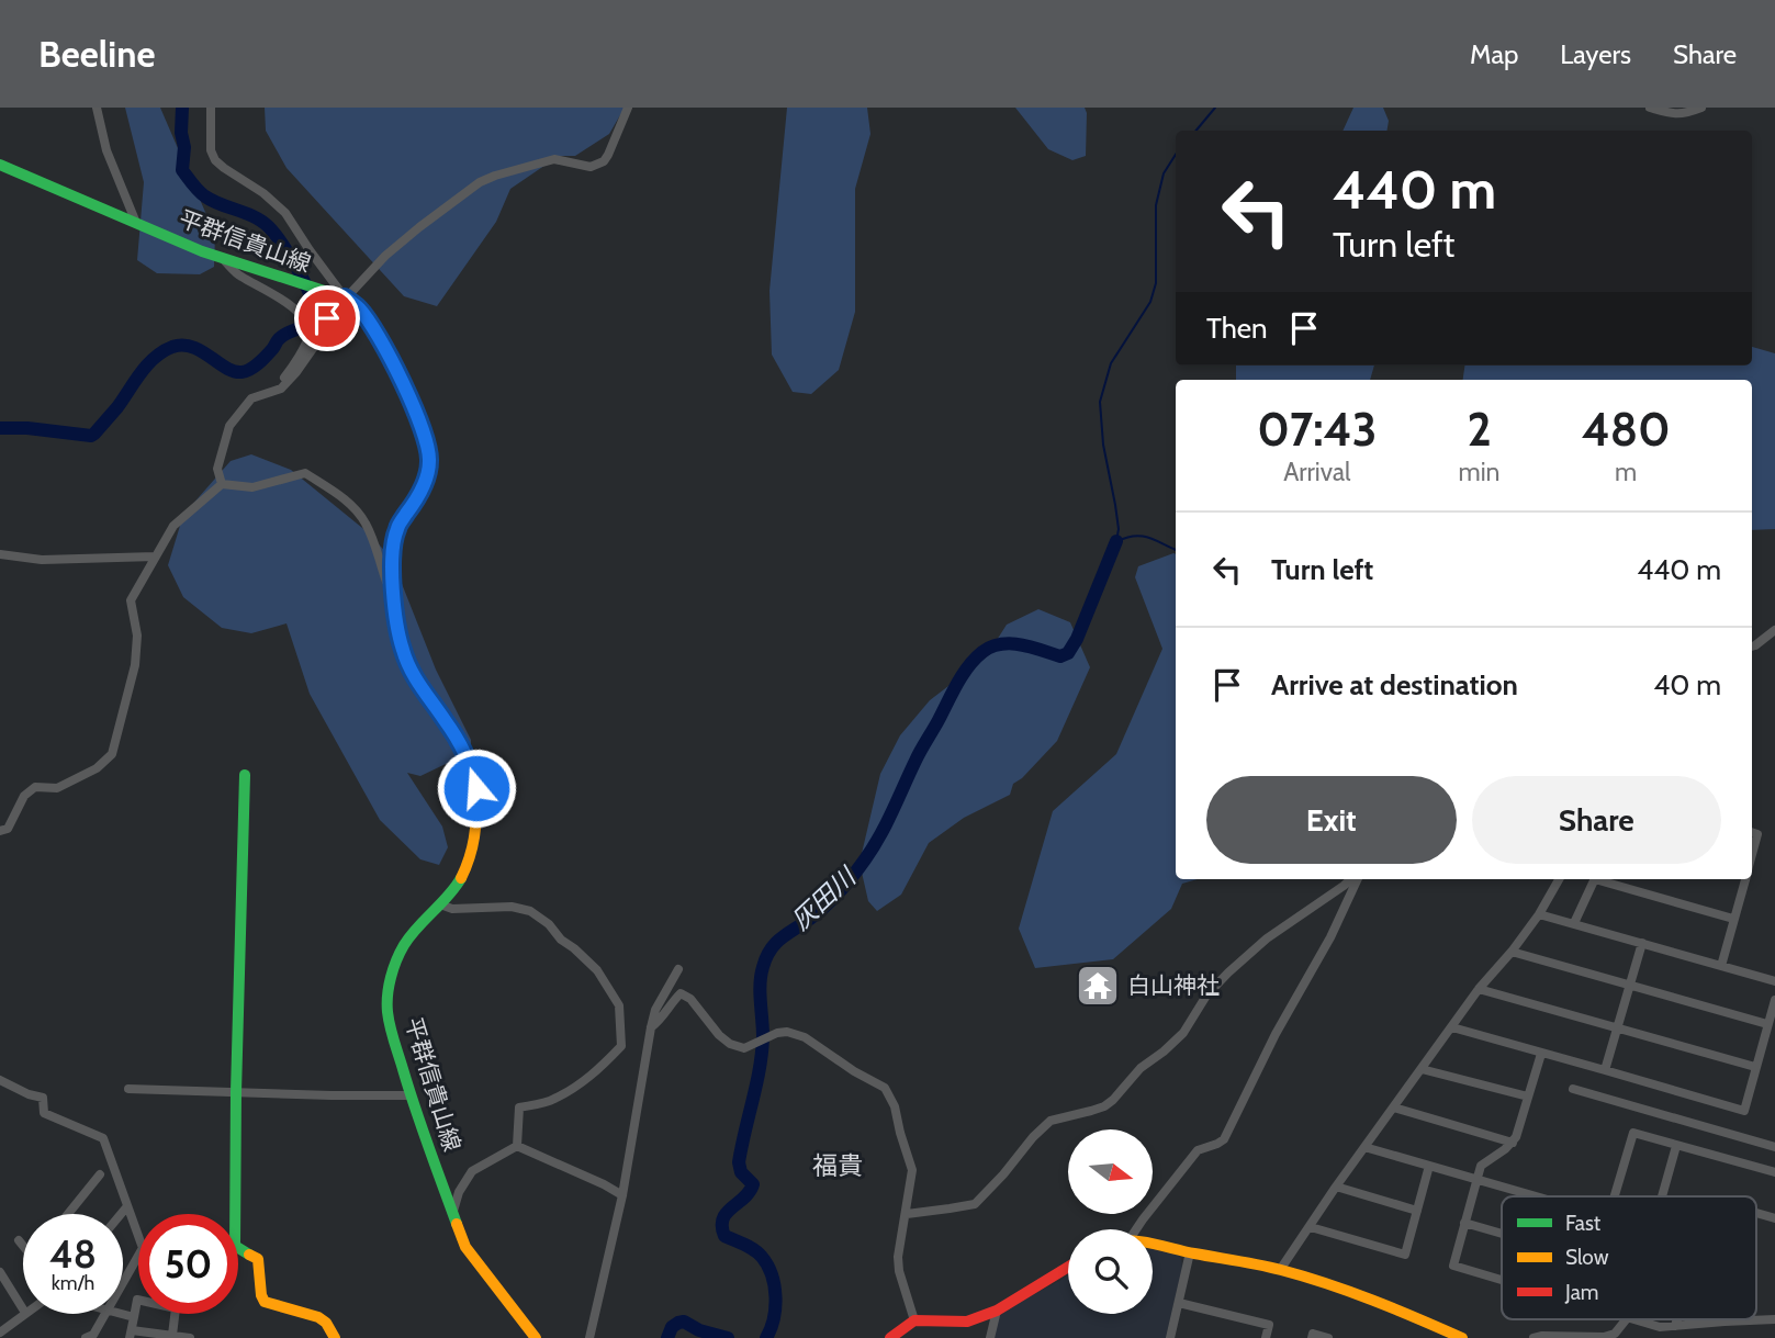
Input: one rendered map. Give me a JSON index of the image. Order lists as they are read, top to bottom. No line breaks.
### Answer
{"streets":{"main road":["平群信貴山線"]},"districts":["福貴"],"water":["灰田川"],"places":{"temple":["白山神社"]},"legend":["Fast","Slow","Jam"],"north":"right","page":{"header":"Beeline","nav":["Map","Layers","Share"],"turn":["440 m","Turn left"],"then":"Then","eta":["07:43","Arrival","2","min","480","m"],"list":[{"name":"Turn left","value":"440 m"},{"name":"Arrive at destination","value":"40 m"}],"buttons":["Exit","Share"],"speed":"48 km/h","limit":"50"}}
